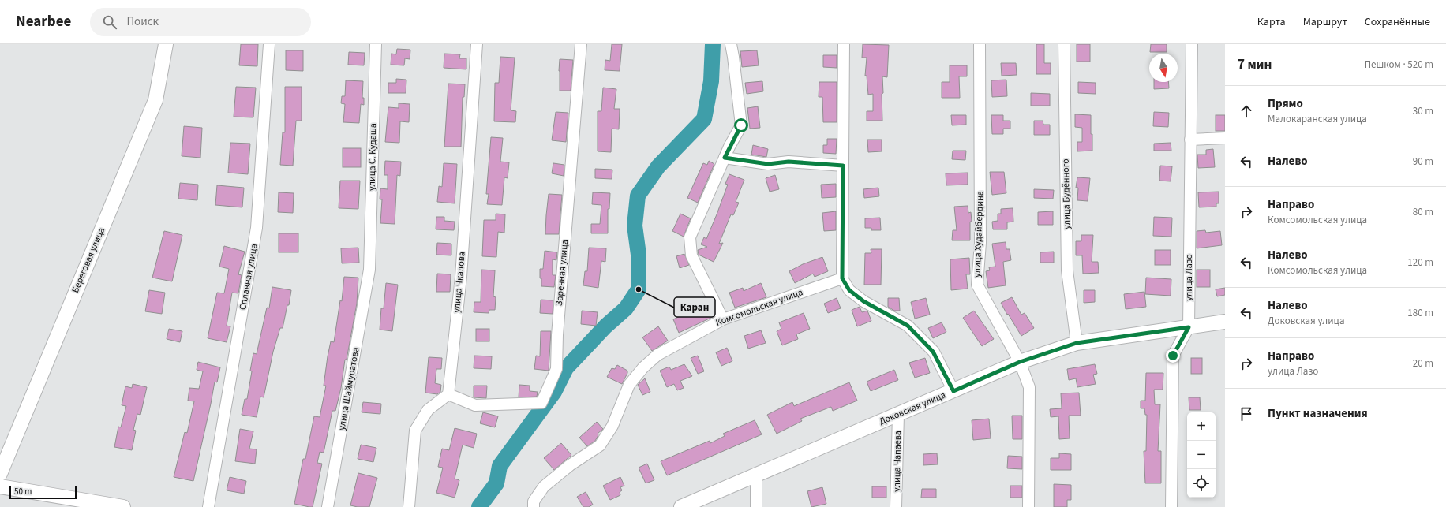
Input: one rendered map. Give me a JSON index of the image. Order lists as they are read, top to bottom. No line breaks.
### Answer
{"streets":{"main road":["Береговая улица","Доковская улица"],"street":["улица С. Кудаша","улица Будённого","улица Худайбердина","Заречная улица","Сплавная улица","улица Лазо","улица Чкалова","Комсомольская улица","улица Шаймуратова","улица Чапаева"]},"crossings":[["улица С. Кудаша","улица Шаймуратова"],["улица Будённого","Доковская улица"],["улица Худайбердина","Доковская улица"],["Заречная улица","улица Чкалова"],["улица Лазо","Доковская улица"],["Доковская улица","улица Чапаева"]],"places":["Каран"],"scale_bar":"50 m","north":"bottom","page":{"header":"Nearbee","search":"Поиск","nav":["Карта","Маршрут","Сохранённые"],"heading":["7 мин","Пешком · 520 m"],"list":[["Прямо","Малокаранская улица","30 m"],["Налево","90 m"],["Направо","Комсомольская улица","80 m"],["Налево","Комсомольская улица","120 m"],["Налево","Доковская улица","180 m"],["Направо","улица Лазо","20 m"],"Пункт назначения"],"map_buttons":["+","−"],"scale":"50 m"}}
